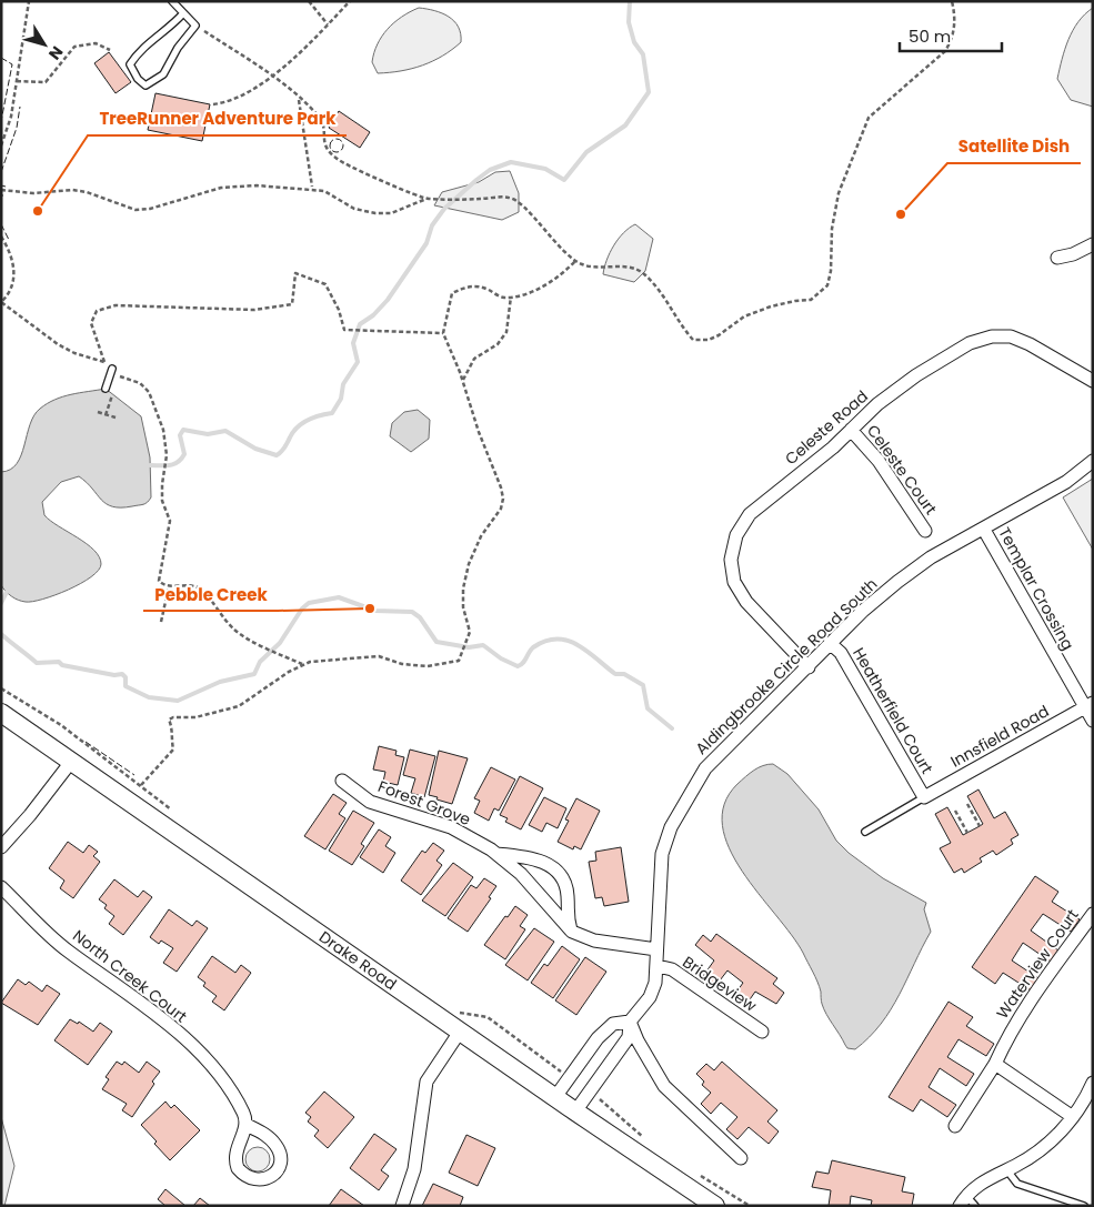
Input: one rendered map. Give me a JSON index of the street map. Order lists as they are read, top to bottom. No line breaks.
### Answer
{"streets":{"street":["Celeste Road","Celeste Court","Templar Crossing","Aldingbrooke Circle Road South","Heatherfield Court","Innsfield Road","Forest Grove","Drake Road","Waterview Court","North Creek Court","Bridgeview"]},"crossings":[["Celeste Road","Celeste Court"],["Celeste Road","Aldingbrooke Circle Road South"],["Templar Crossing","Aldingbrooke Circle Road South"],["Templar Crossing","Innsfield Road"],["Aldingbrooke Circle Road South","Heatherfield Court"],["Aldingbrooke Circle Road South","Forest Grove"],["Aldingbrooke Circle Road South","Drake Road"],["Aldingbrooke Circle Road South","Bridgeview"],["Heatherfield Court","Innsfield Road"]],"places":["TreeRunner Adventure Park","Satellite Dish","Pebble Creek"],"scale_bar":"50 m","north":"bottom right"}
